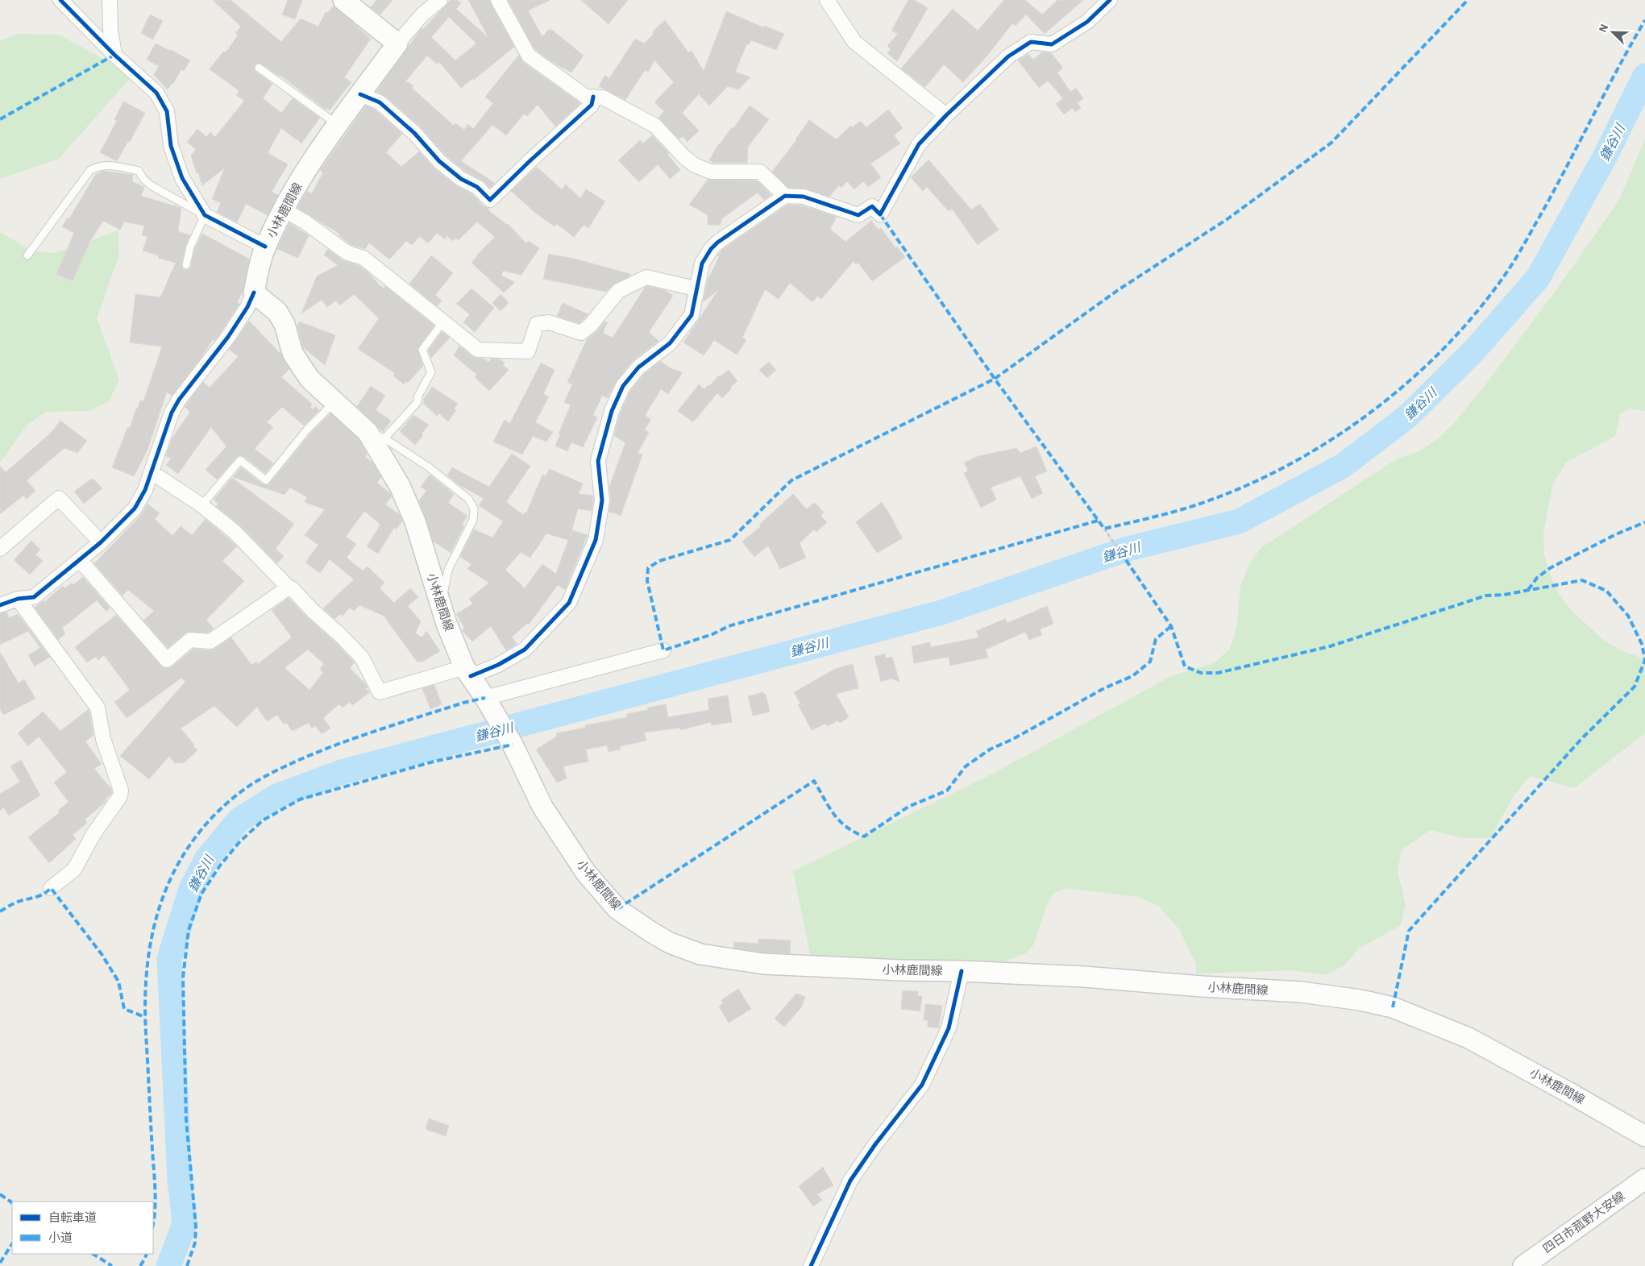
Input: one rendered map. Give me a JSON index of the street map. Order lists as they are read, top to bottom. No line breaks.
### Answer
{"streets":{"main road":["小林鹿間線","四日市菰野大安線"]},"water":["鎌谷川"],"legend":["自転車道","小道"],"north":"top left"}
